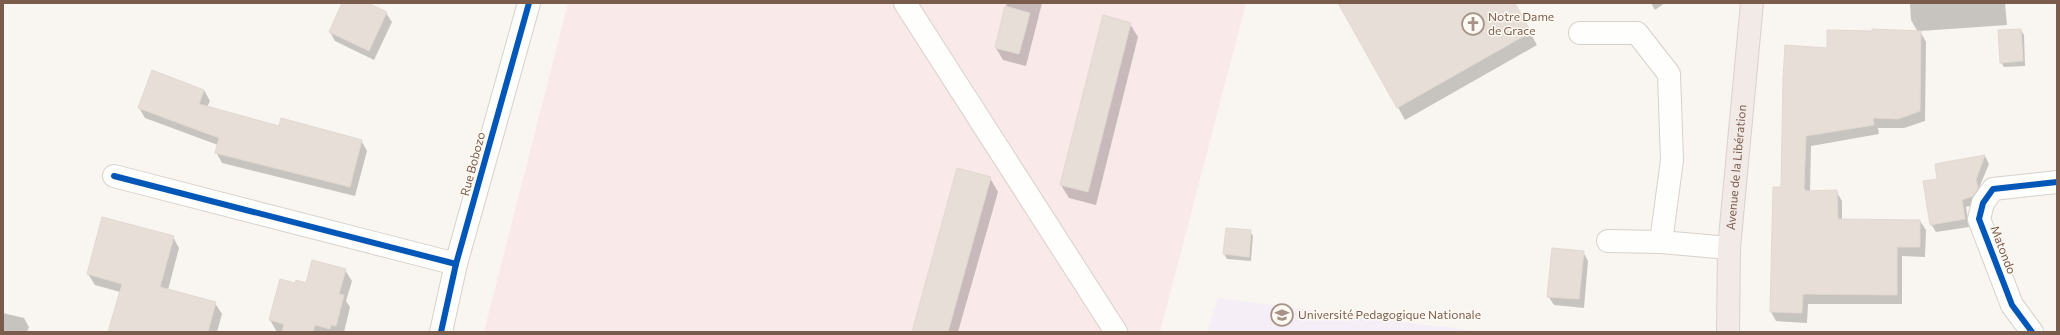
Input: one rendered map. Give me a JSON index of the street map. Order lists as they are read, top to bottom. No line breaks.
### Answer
{"streets":{"highway":["Avenue de la Libération"],"street":["Rue Bobozo","Matondo"]},"places":{"church":["Notre Dame de Grace"],"school or university":["Université Pedagogique Nationale"]}}
